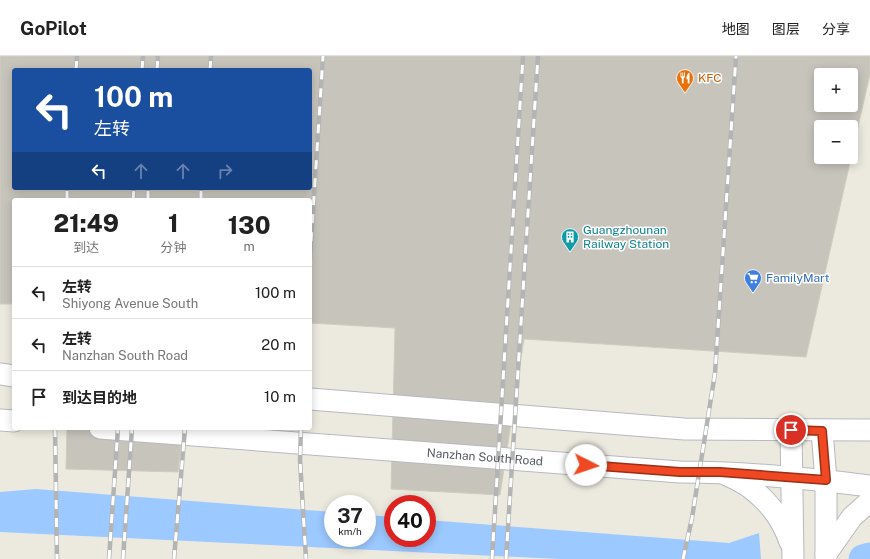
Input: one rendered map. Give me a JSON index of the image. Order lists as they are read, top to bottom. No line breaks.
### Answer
{"streets":{"street":["Nanzhan South Road"]},"places":{"restaurant":["KFC"],"building":["Guangzhounan Railway Station"],"supermarket":["FamilyMart"]},"page":{"header":"GoPilot","nav":["地图","图层","分享"],"map_buttons":["+","−"],"turn":["100 m","左转"],"eta":["21:49","到达","1","分钟","130","m"],"list":[{"name":"左转","note":"Shiyong Avenue South","value":"100 m"},{"name":"左转","note":"Nanzhan South Road","value":"20 m"},{"name":"到达目的地","value":"10 m"}],"speed":"37 km/h","limit":"40"}}
